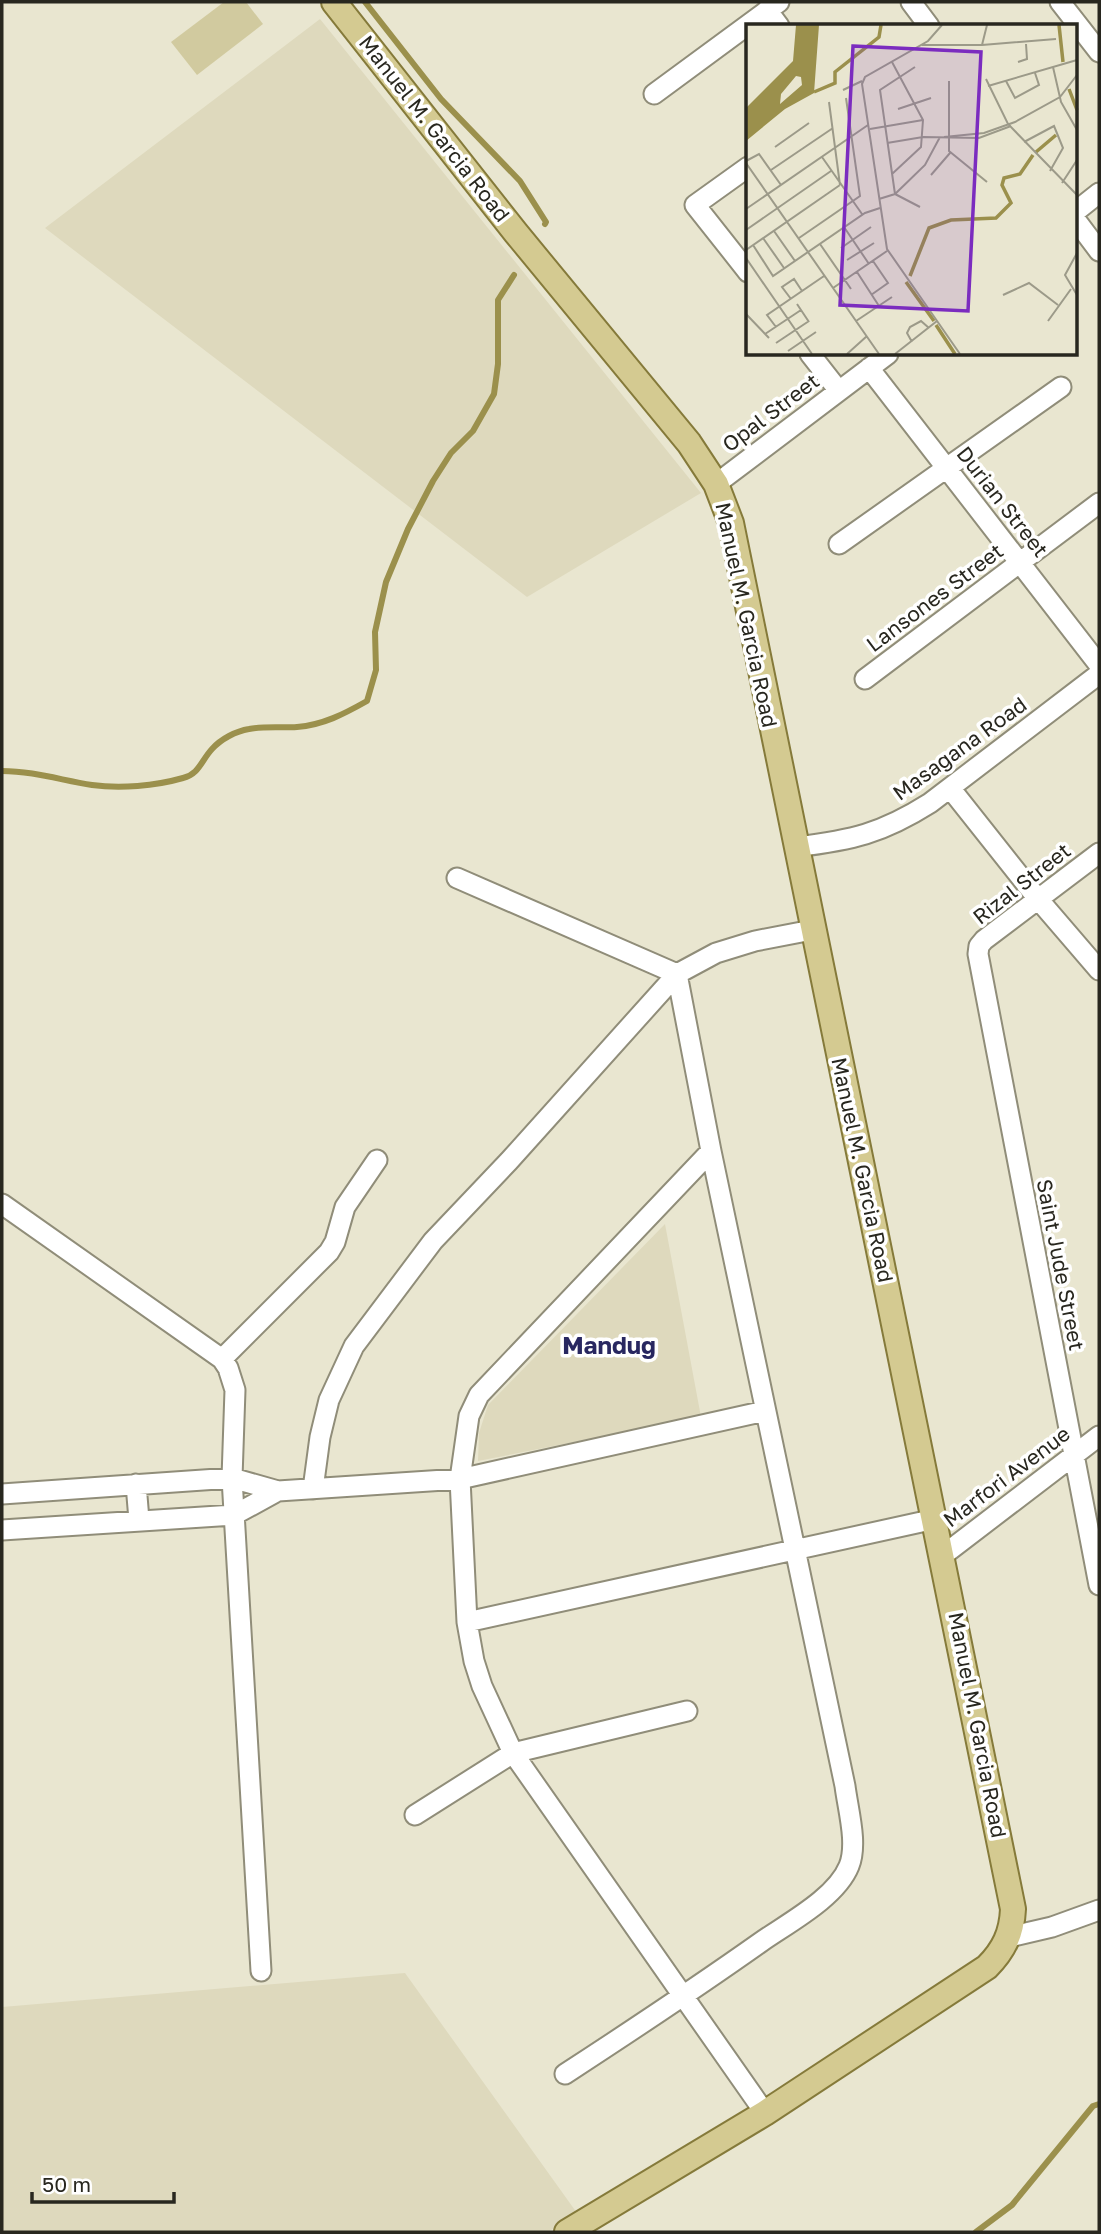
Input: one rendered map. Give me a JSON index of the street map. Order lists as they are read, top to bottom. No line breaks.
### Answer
{"streets":{"main road":["Manuel M. Garcia Road"],"street":["Opal Street","Durian Street","Lansones Street","Masagana Road","Rizal Street","Saint Jude Street","Marfori Avenue"]},"crossings":[["Manuel M. Garcia Road","Opal Street"],["Manuel M. Garcia Road","Masagana Road"],["Manuel M. Garcia Road","Marfori Avenue"],["Opal Street","Durian Street"],["Durian Street","Lansones Street"],["Rizal Street","Saint Jude Street"],["Saint Jude Street","Marfori Avenue"]],"districts":["Mandug"],"scale_bar":"50 m"}
